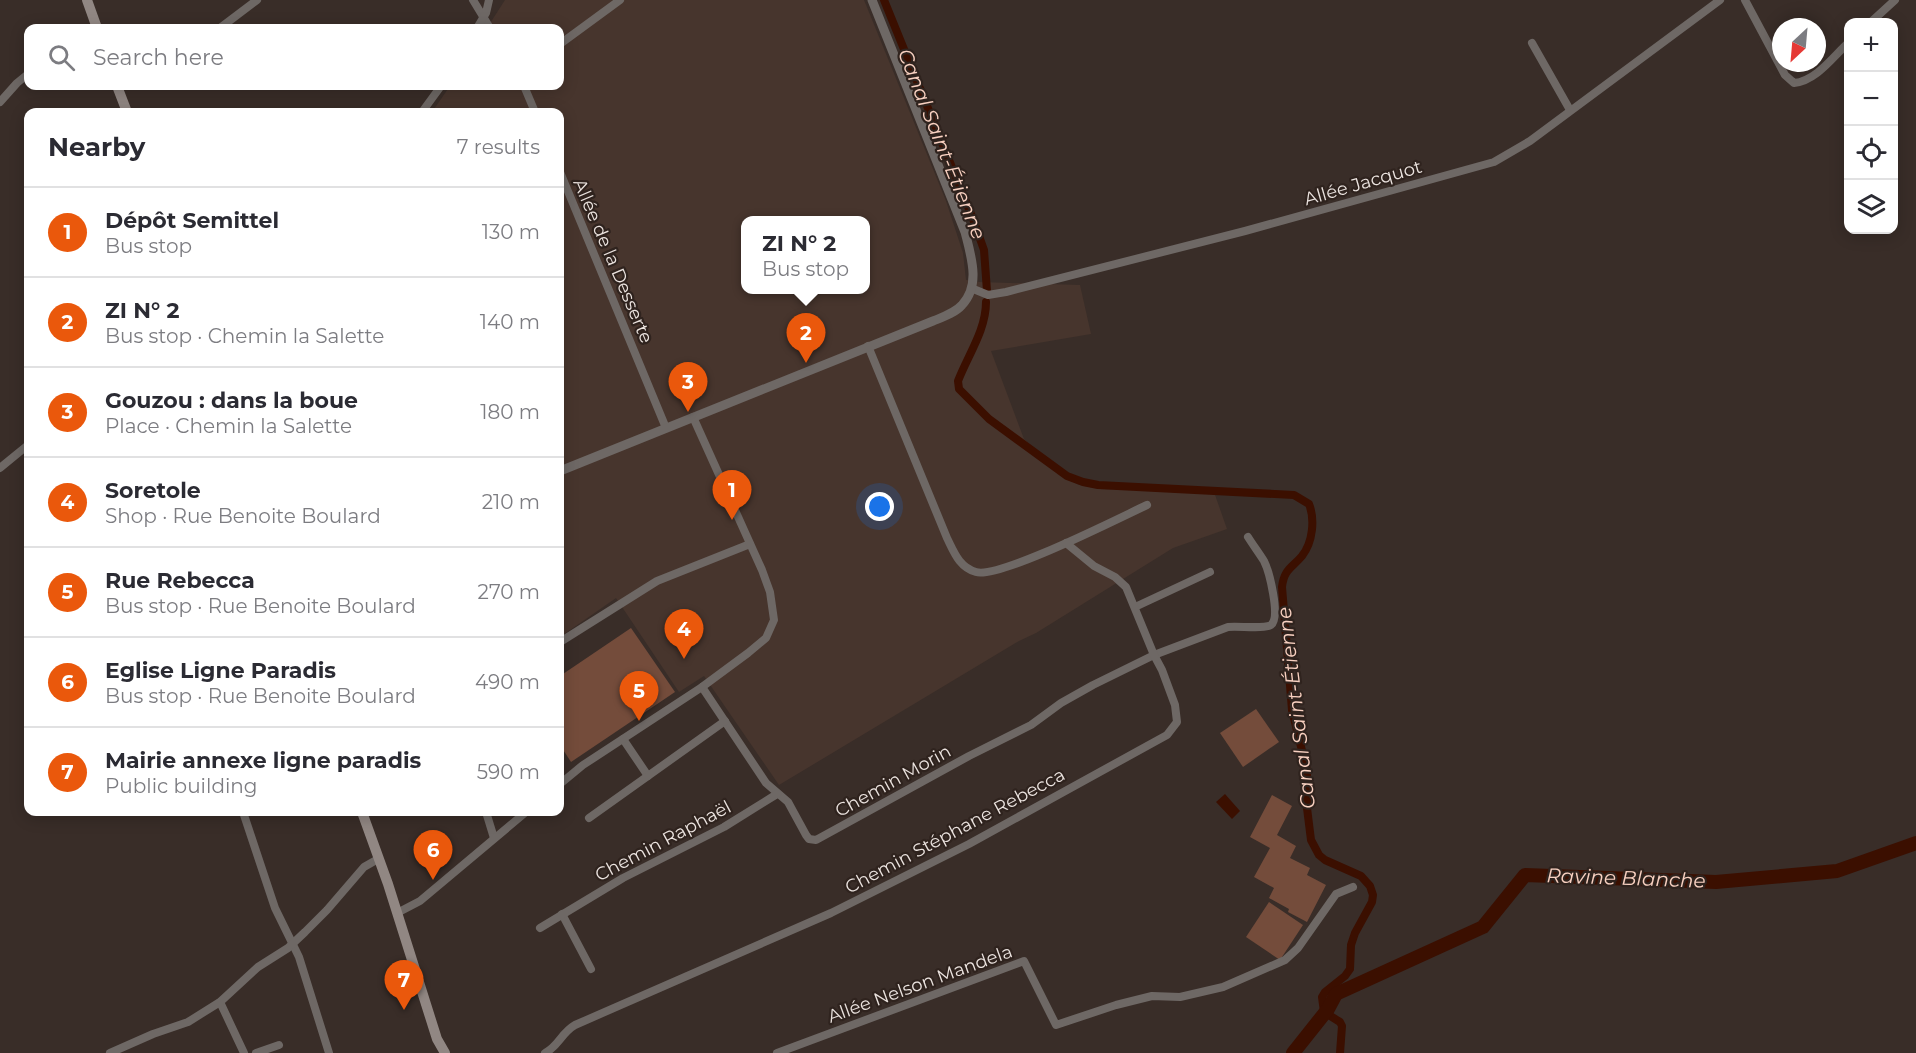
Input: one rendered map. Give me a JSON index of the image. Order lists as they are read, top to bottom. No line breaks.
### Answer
{"streets":{"street":["Allée Jacquot","Allée de la Desserte","Chemin Morin","Chemin Stéphane Rebecca","Chemin Raphaël","Allée Nelson Mandela"]},"crossings":[["Chemin Morin","Chemin Stéphane Rebecca"],["Chemin Morin","Chemin Raphaël"]],"water":["Canal Saint-Étienne","Ravine Blanche"],"north":"bottom left","page":{"map_buttons":["+","−"],"search":"Search here","heading":["Nearby","7 results"],"list":[{"mark":"1","name":"Dépôt Semittel","note":"Bus stop","value":"130 m"},{"mark":"2","name":"ZI N° 2","note":"Bus stop · Chemin la Salette","value":"140 m"},{"mark":"3","name":"Gouzou : dans la boue","note":"Place · Chemin la Salette","value":"180 m"},{"mark":"4","name":"Soretole","note":"Shop · Rue Benoite Boulard","value":"210 m"},{"mark":"5","name":"Rue Rebecca","note":"Bus stop · Rue Benoite Boulard","value":"270 m"},{"mark":"6","name":"Eglise Ligne Paradis","note":"Bus stop · Rue Benoite Boulard","value":"490 m"},{"mark":"7","name":"Mairie annexe ligne paradis","note":"Public building","value":"590 m"}],"popup":["ZI N° 2","Bus stop"],"pins":["2","3","1","4","5","6","7"]}}
